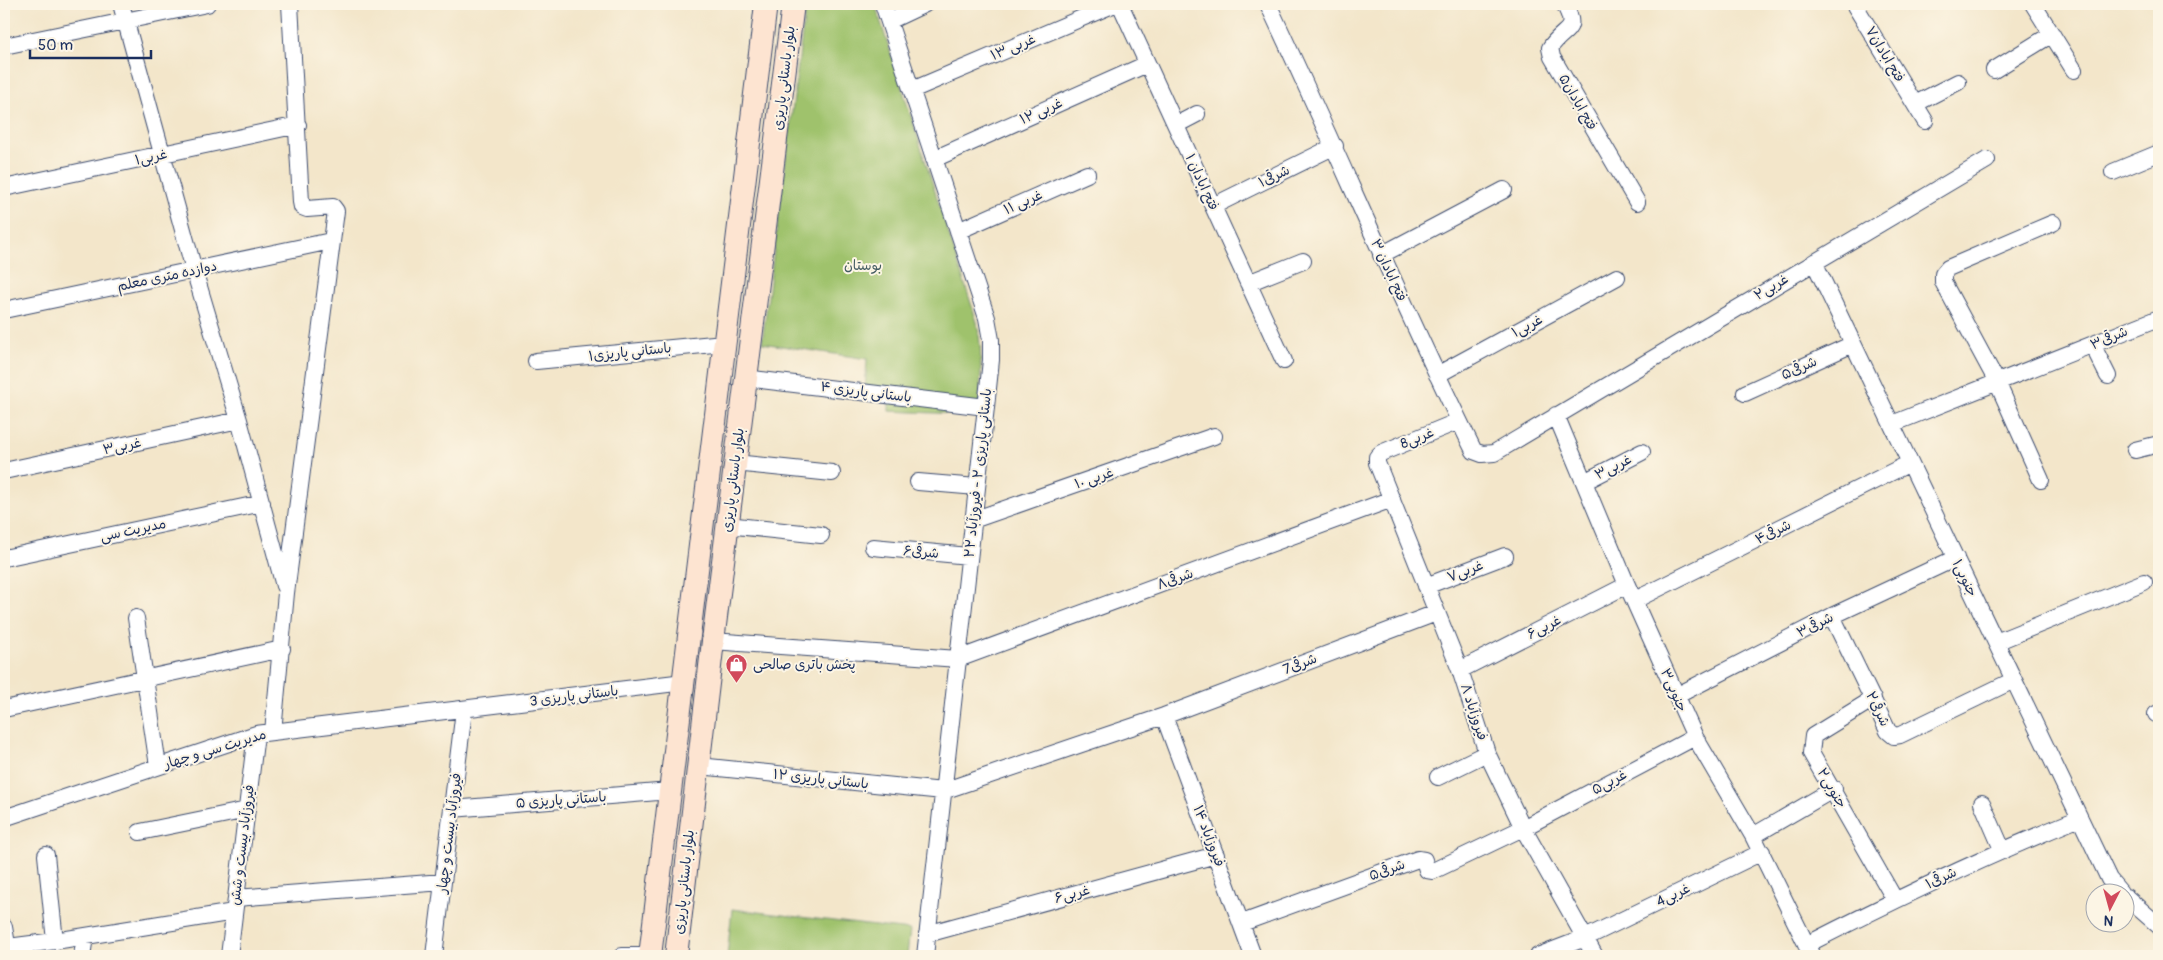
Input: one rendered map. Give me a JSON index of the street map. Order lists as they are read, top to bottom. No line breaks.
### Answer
{"streets":{"main road":["بلوار باستانی پاریزی"],"street":["غربی ۱۳","فتح ابادان۷","فتح ابادان۵","غربی ۱۲","غربی۱","شرقی۱","فتح ابادان ۱","غربی ۱۱","فتح ابادان ۳","دوازده متری معلم","غربی۲","شرقی۳","باستانی پاریزی۱","شرقی۵","باستانی پاریزی ۴","غربی8","غربی۳","باستانی پاریزی ۲ - فیروزآباد ۲۲","غربی ۱۰","مدیریت سی","شرقی۴","شرقی۶","غربی۷","جنوبی۱","شرقی۸","غربی۶","شرقی7","جنوبی۳","باستانی پاریزی 3","شرقی۲","فیروزآباد ۸","مدیریت سی و چهار","باستانی پاریزی ۱۲","غربی۵","جنوبی۲","باستانی پاریزی ۵","فیروزآباد بیست و چهار","فیروزآباد ۱۴","فیروزآباد بیست و شش","غربی4"]},"crossings":[["غربی ۱۳","باستانی پاریزی ۲ - فیروزآباد ۲۲"],["بلوار باستانی پاریزی","باستانی پاریزی۱"],["بلوار باستانی پاریزی","باستانی پاریزی ۴"],["بلوار باستانی پاریزی","باستانی پاریزی 3"],["بلوار باستانی پاریزی","باستانی پاریزی ۱۲"],["بلوار باستانی پاریزی","باستانی پاریزی ۵"],["غربی ۱۲","فتح ابادان ۱"],["غربی ۱۲","باستانی پاریزی ۲ - فیروزآباد ۲۲"],["غربی۱","فتح ابادان ۳"],["شرقی۱","فتح ابادان ۱"],["شرقی۱","فتح ابادان ۳"],["شرقی۱","جنوبی۱"],["شرقی۱","جنوبی۳"],["شرقی۱","جنوبی۲"],["غربی ۱۱","باستانی پاریزی ۲ - فیروزآباد ۲۲"],["فتح ابادان ۳","غربی۲"],["فتح ابادان ۳","غربی8"],["فتح ابادان ۳","جنوبی۳"],["غربی۲","جنوبی۱"],["غربی۲","جنوبی۳"],["شرقی۳","جنوبی۱"],["شرقی۳","جنوبی۳"],["شرقی۳","شرقی۲"],["شرقی۵","جنوبی۱"],["شرقی۵","فیروزآباد ۸"],["شرقی۵","غربی۵"],["شرقی۵","فیروزآباد ۱۴"],["باستانی پاریزی ۴","باستانی پاریزی ۲ - فیروزآباد ۲۲"],["غربی8","فیروزآباد ۸"],["غربی۳","جنوبی۳"],["باستانی پاریزی ۲ - فیروزآباد ۲۲","غربی ۱۰"],["باستانی پاریزی ۲ - فیروزآباد ۲۲","شرقی۶"],["باستانی پاریزی ۲ - فیروزآباد ۲۲","شرقی۸"],["باستانی پاریزی ۲ - فیروزآباد ۲۲","غربی۶"],["باستانی پاریزی ۲ - فیروزآباد ۲۲","شرقی7"],["باستانی پاریزی ۲ - فیروزآباد ۲۲","باستانی پاریزی ۱۲"],["شرقی۴","جنوبی۱"],["شرقی۴","جنوبی۳"],["غربی۷","فیروزآباد ۸"],["جنوبی۱","شرقی۲"],["شرقی۸","فیروزآباد ۸"],["غربی۶","جنوبی۳"],["غربی۶","فیروزآباد ۸"],["غربی۶","فیروزآباد ۱۴"],["شرقی7","فیروزآباد ۸"],["شرقی7","باستانی پاریزی ۱۲"],["شرقی7","فیروزآباد ۱۴"],["جنوبی۳","غربی۵"],["جنوبی۳","غربی4"],["باستانی پاریزی 3","مدیریت سی و چهار"],["باستانی پاریزی 3","فیروزآباد بیست و چهار"],["شرقی۲","جنوبی۲"],["فیروزآباد ۸","غربی۵"],["فیروزآباد ۸","غربی4"],["مدیریت سی و چهار","فیروزآباد بیست و چهار"],["مدیریت سی و چهار","فیروزآباد بیست و شش"],["باستانی پاریزی ۵","فیروزآباد بیست و چهار"]],"parks":["بوستان"],"places":{"shop":["پخش باتری صالحی"]},"scale_bar":"50 m","north":"bottom"}
